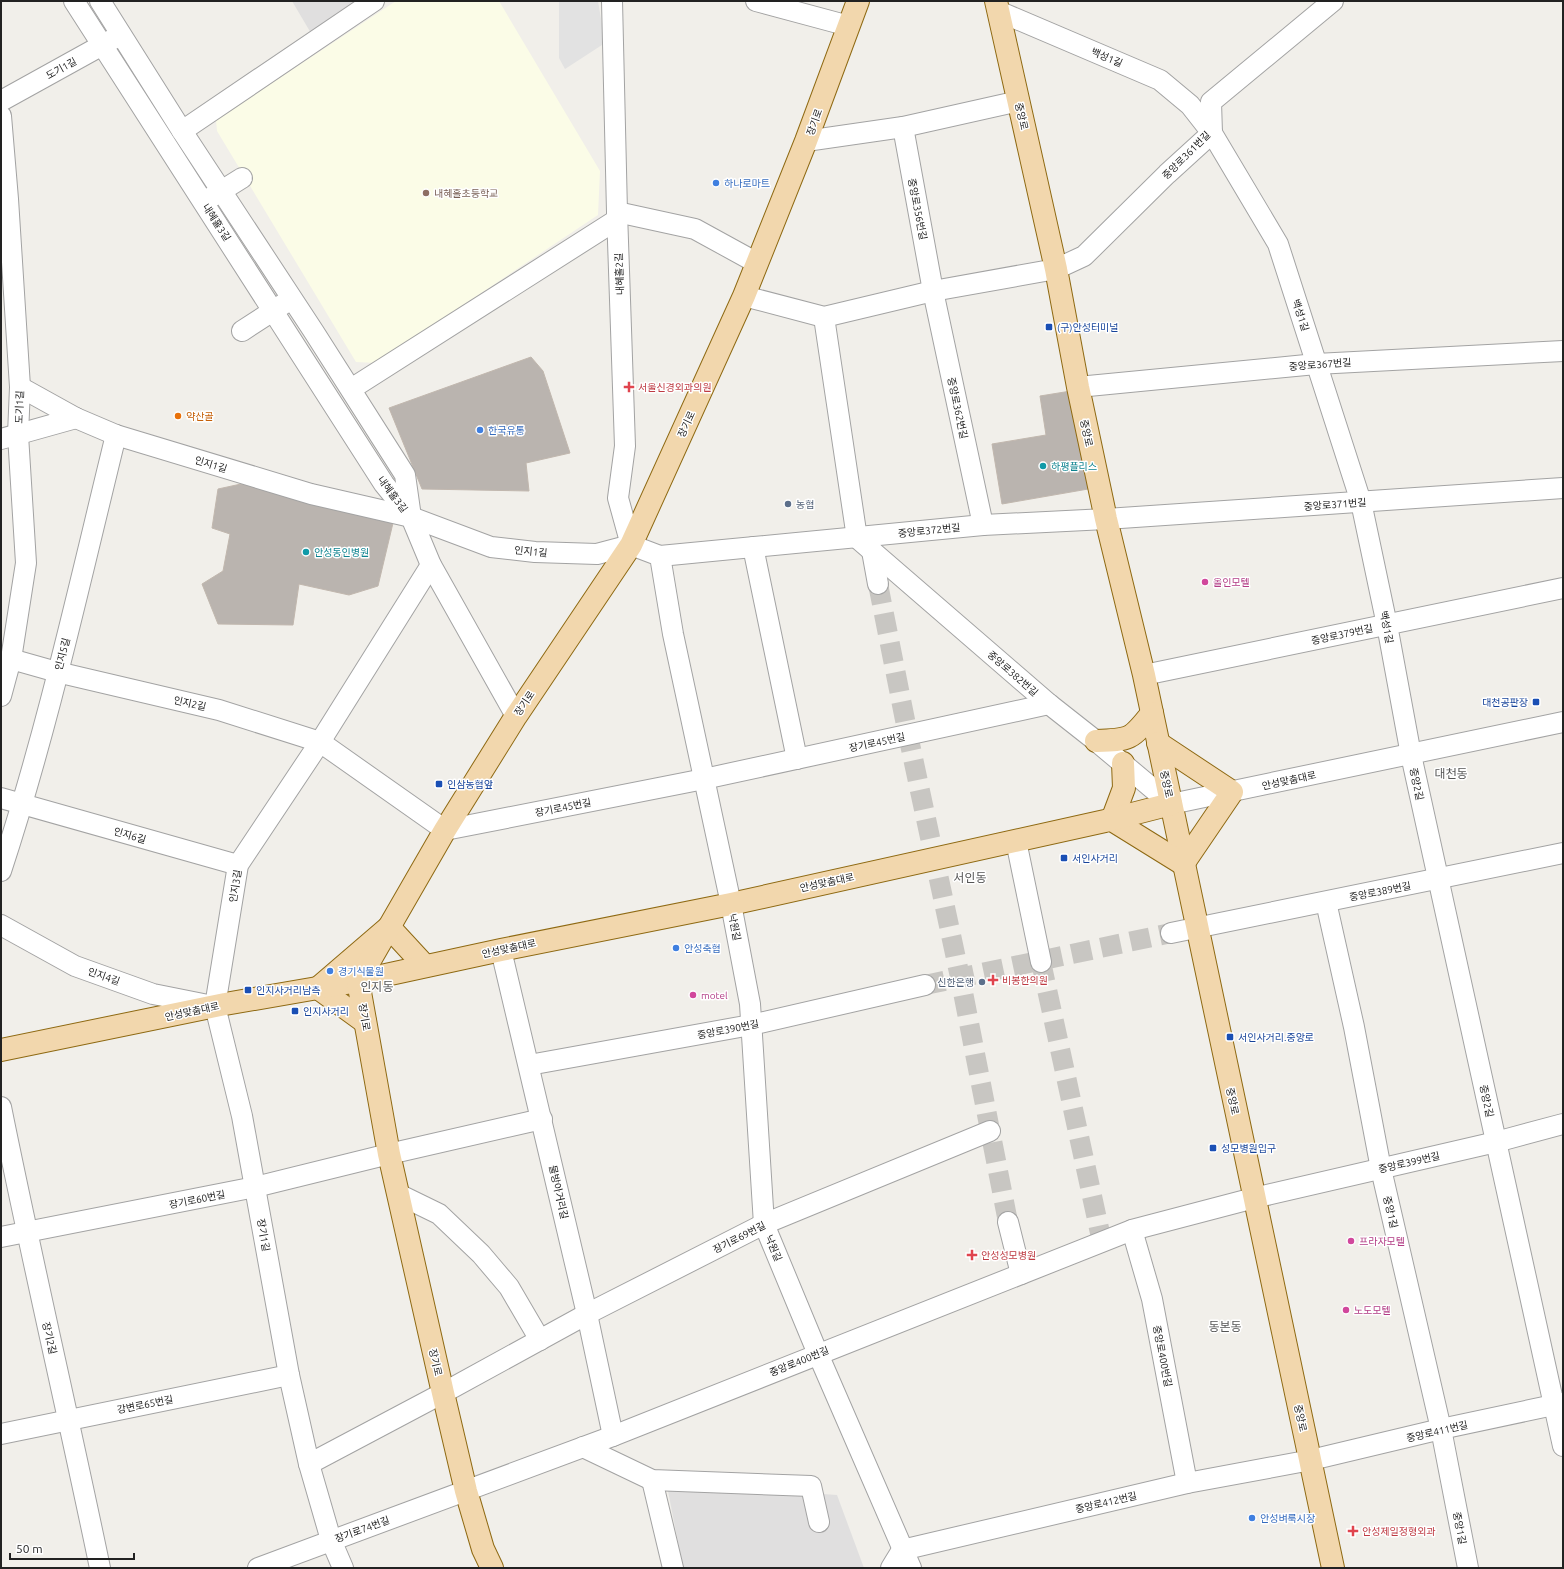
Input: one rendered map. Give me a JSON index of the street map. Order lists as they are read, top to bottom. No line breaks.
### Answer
{"streets":{"main road":["중앙로","장기로","안성맞춤대로"],"street":["백성1길","도기1길","중앙로361번길","중앙로356번길","내혜홀3길","내혜홀2길","중앙로367번길","중앙로362번길","인지1길","중앙로371번길","중앙로372번길","중앙로379번길","인지5길","중앙로382번길","인지2길","장기로45번길","중앙2길","인지6길","인지3길","중앙로389번길","낙원길","인지4길","중앙로390번길","중앙로399번길","물방아거리길","장기로60번길","중앙1길","장기1길","장기로69번길","장기2길","중앙로400번길","강변로65번길","중앙로411번길","중앙로412번길","장기로74번길"]},"crossings":[["백성1길","중앙로"],["백성1길","중앙로361번길"],["백성1길","중앙로367번길"],["백성1길","중앙로371번길"],["백성1길","중앙로379번길"],["백성1길","안성맞춤대로"],["백성1길","중앙2길"],["도기1길","내혜홀3길"],["도기1길","인지1길"],["도기1길","인지2길"],["중앙로","중앙로361번길"],["중앙로","중앙로367번길"],["중앙로","중앙로371번길"],["중앙로","중앙로372번길"],["중앙로","중앙로379번길"],["중앙로","중앙로382번길"],["중앙로","안성맞춤대로"],["중앙로","중앙로389번길"],["중앙로","중앙로399번길"],["중앙로","중앙로400번길"],["중앙로","중앙로411번길"],["중앙로","중앙로412번길"],["장기로","내혜홀2길"],["장기로","인지1길"],["장기로","중앙로372번길"],["장기로","인지2길"],["장기로","장기로45번길"],["장기로","안성맞춤대로"],["장기로","장기로60번길"],["장기로","장기로69번길"],["장기로","중앙로400번길"],["장기로","장기로74번길"],["중앙로356번길","중앙로362번길"],["내혜홀3길","인지1길"],["내혜홀2길","인지1길"],["내혜홀2길","중앙로372번길"],["중앙로362번길","중앙로372번길"],["인지1길","중앙로372번길"],["인지1길","인지5길"],["중앙로371번길","중앙로372번길"],["중앙로372번길","중앙로382번길"],["인지5길","인지2길"],["인지5길","인지6길"],["중앙로382번길","장기로45번길"],["중앙로382번길","안성맞춤대로"],["인지2길","장기로45번길"],["인지2길","인지3길"],["안성맞춤대로","중앙2길"],["안성맞춤대로","인지3길"],["안성맞춤대로","낙원길"],["안성맞춤대로","인지4길"],["안성맞춤대로","물방아거리길"],["안성맞춤대로","장기1길"],["중앙2길","중앙로389번길"],["중앙2길","중앙로399번길"],["중앙2길","중앙로411번길"],["인지6길","인지3길"],["인지3길","인지4길"],["인지3길","장기1길"],["중앙로389번길","중앙1길"],["낙원길","중앙로390번길"],["낙원길","장기로69번길"],["낙원길","중앙로400번길"],["낙원길","중앙로412번길"],["인지4길","장기1길"],["중앙로390번길","물방아거리길"],["중앙로399번길","중앙1길"],["중앙로399번길","중앙로400번길"],["물방아거리길","장기로69번길"],["물방아거리길","중앙로400번길"],["장기로60번길","장기1길"],["장기로60번길","장기2길"],["중앙1길","중앙로411번길"],["장기1길","강변로65번길"],["장기1길","장기로74번길"],["장기2길","강변로65번길"],["중앙로400번길","중앙로412번길"],["중앙로400번길","장기로74번길"],["중앙로411번길","중앙로412번길"]],"districts":["대천동","서인동","인지동","동본동"],"places":{"other":["하나로마트","내혜홀초등학교","약산골","한국유통","하평플리스","농협","안성동인병원","올인모텔","안성축협","경기식물원","신한은행","motel","프라자모텔","노도모텔","안성벼룩시장"],"transit":["(구)안성터미널","대천공판장","인삼농협앞","서인사거리","인지사거리남측","인지사거리","서인사거리.중앙로","성모병원입구"],"health":["서울신경외과의원","비봉한의원","안성성모병원","안성제일정형외과"]},"scale_bar":"50 m"}
